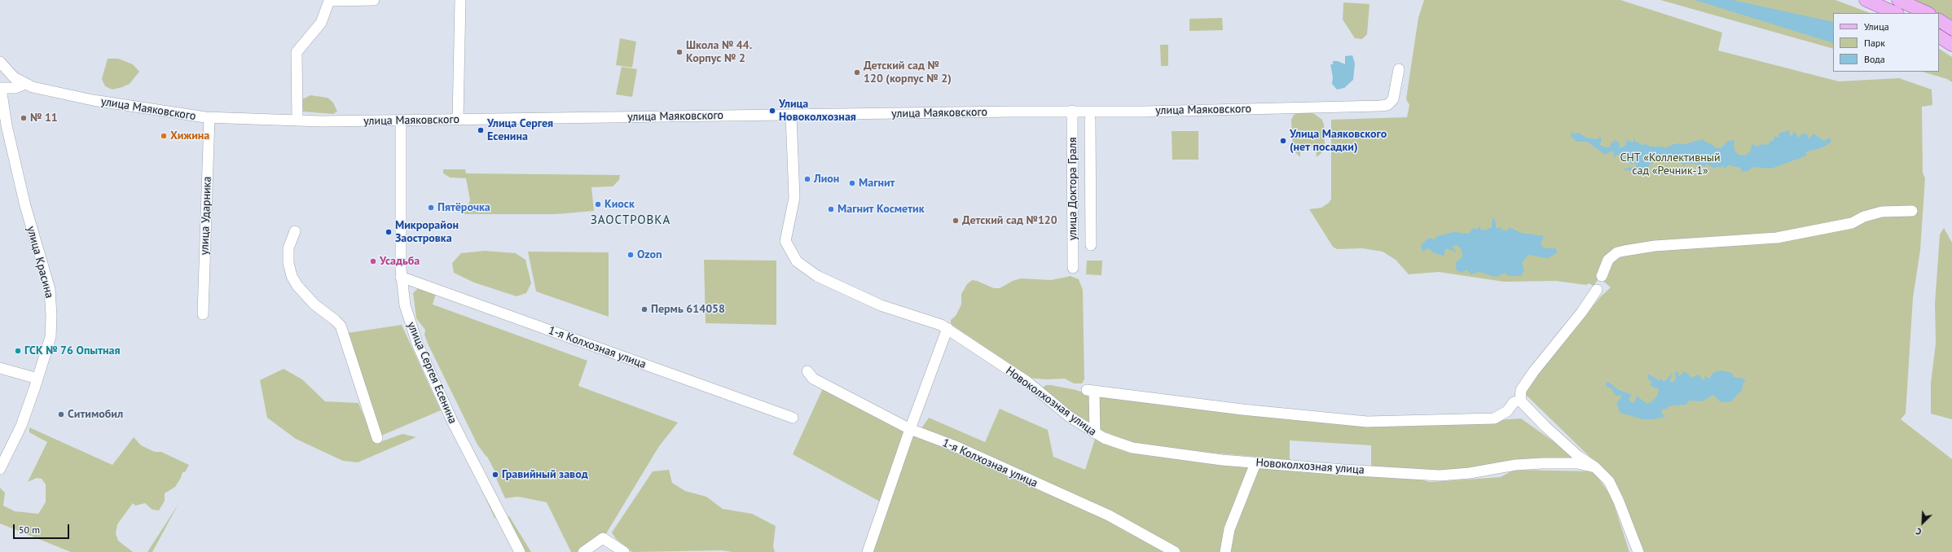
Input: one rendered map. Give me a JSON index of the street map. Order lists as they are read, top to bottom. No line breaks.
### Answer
{"streets":{"street":["улица Маяковского","улица Доктора Граля","улица Ударника","улица Красина","1-я Колхозная улица","улица Сергея Есенина","Новоколхозная улица"]},"crossings":[["улица Маяковского","улица Доктора Граля"],["улица Маяковского","улица Ударника"],["улица Маяковского","улица Сергея Есенина"],["улица Маяковского","Новоколхозная улица"],["1-я Колхозная улица","улица Сергея Есенина"]],"districts":["ЗАОСТРОВКА"],"parks":["СНТ «Коллективный сад «Речник-1»"],"places":["Школа № 44. Корпус № 2","Детский сад № 120 (корпус № 2)","Улица Новоколхозная","№ 11","Улица Сергея Есенина","Хижина","Улица Маяковского (нет посадки)","Лион","Магнит","Киоск","Пятёрочка","Магнит Косметик","Детский сад №120","Микрорайон Заостровка","Ozon","Усадьба","Пермь 614058","ГСК № 76 Опытная","Ситимобил","Гравийный завод"],"legend":["Улица","Парк","Вода"],"scale_bar":"50 m","north":"bottom left"}
